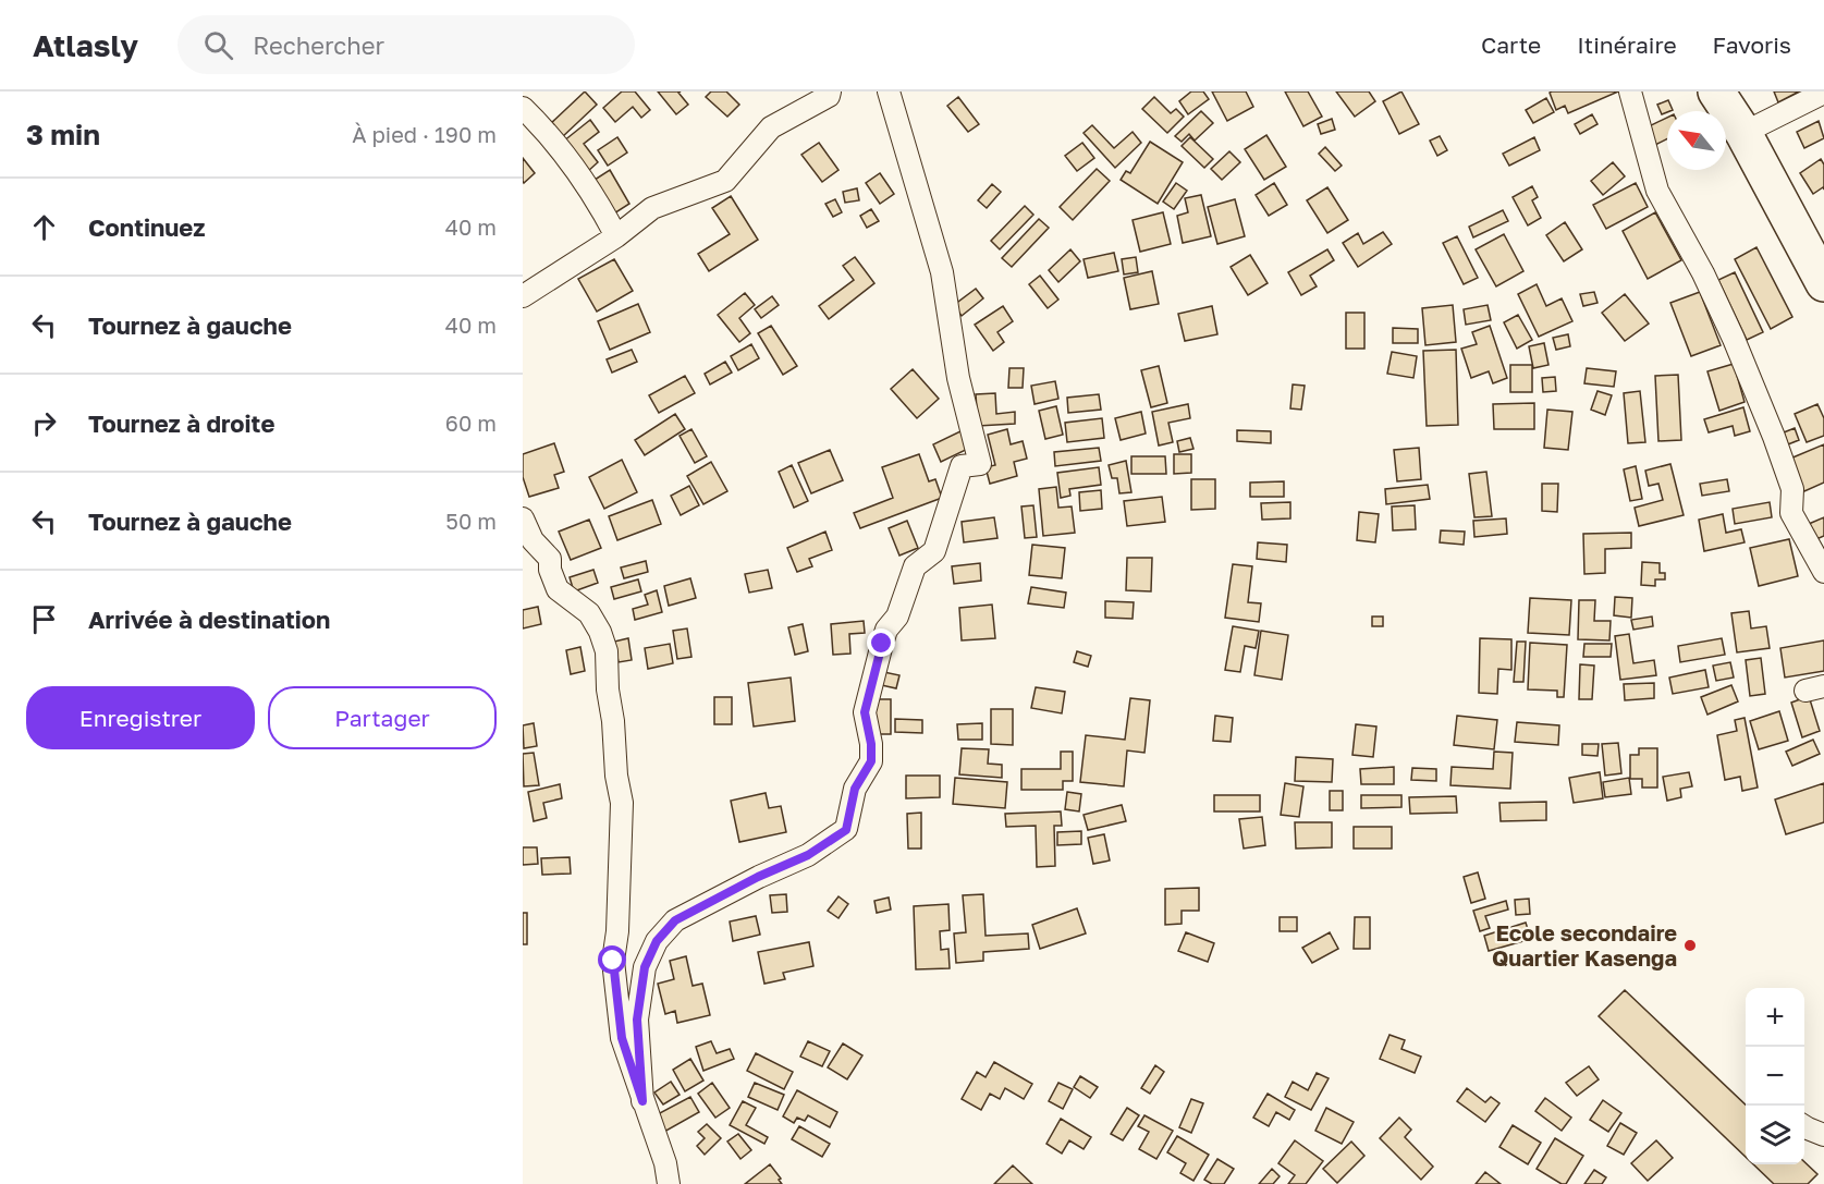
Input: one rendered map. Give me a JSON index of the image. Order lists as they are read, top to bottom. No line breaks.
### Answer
{"places":["Ecole secondaire Quartier Kasenga"],"north":"top left","page":{"header":"Atlasly","search":"Rechercher","nav":["Carte","Itinéraire","Favoris"],"heading":["3 min","À pied · 190 m"],"list":[["Continuez","40 m"],["Tournez à gauche","40 m"],["Tournez à droite","60 m"],["Tournez à gauche","50 m"],"Arrivée à destination"],"buttons":["Enregistrer","Partager"],"map_buttons":["+","−"]}}
